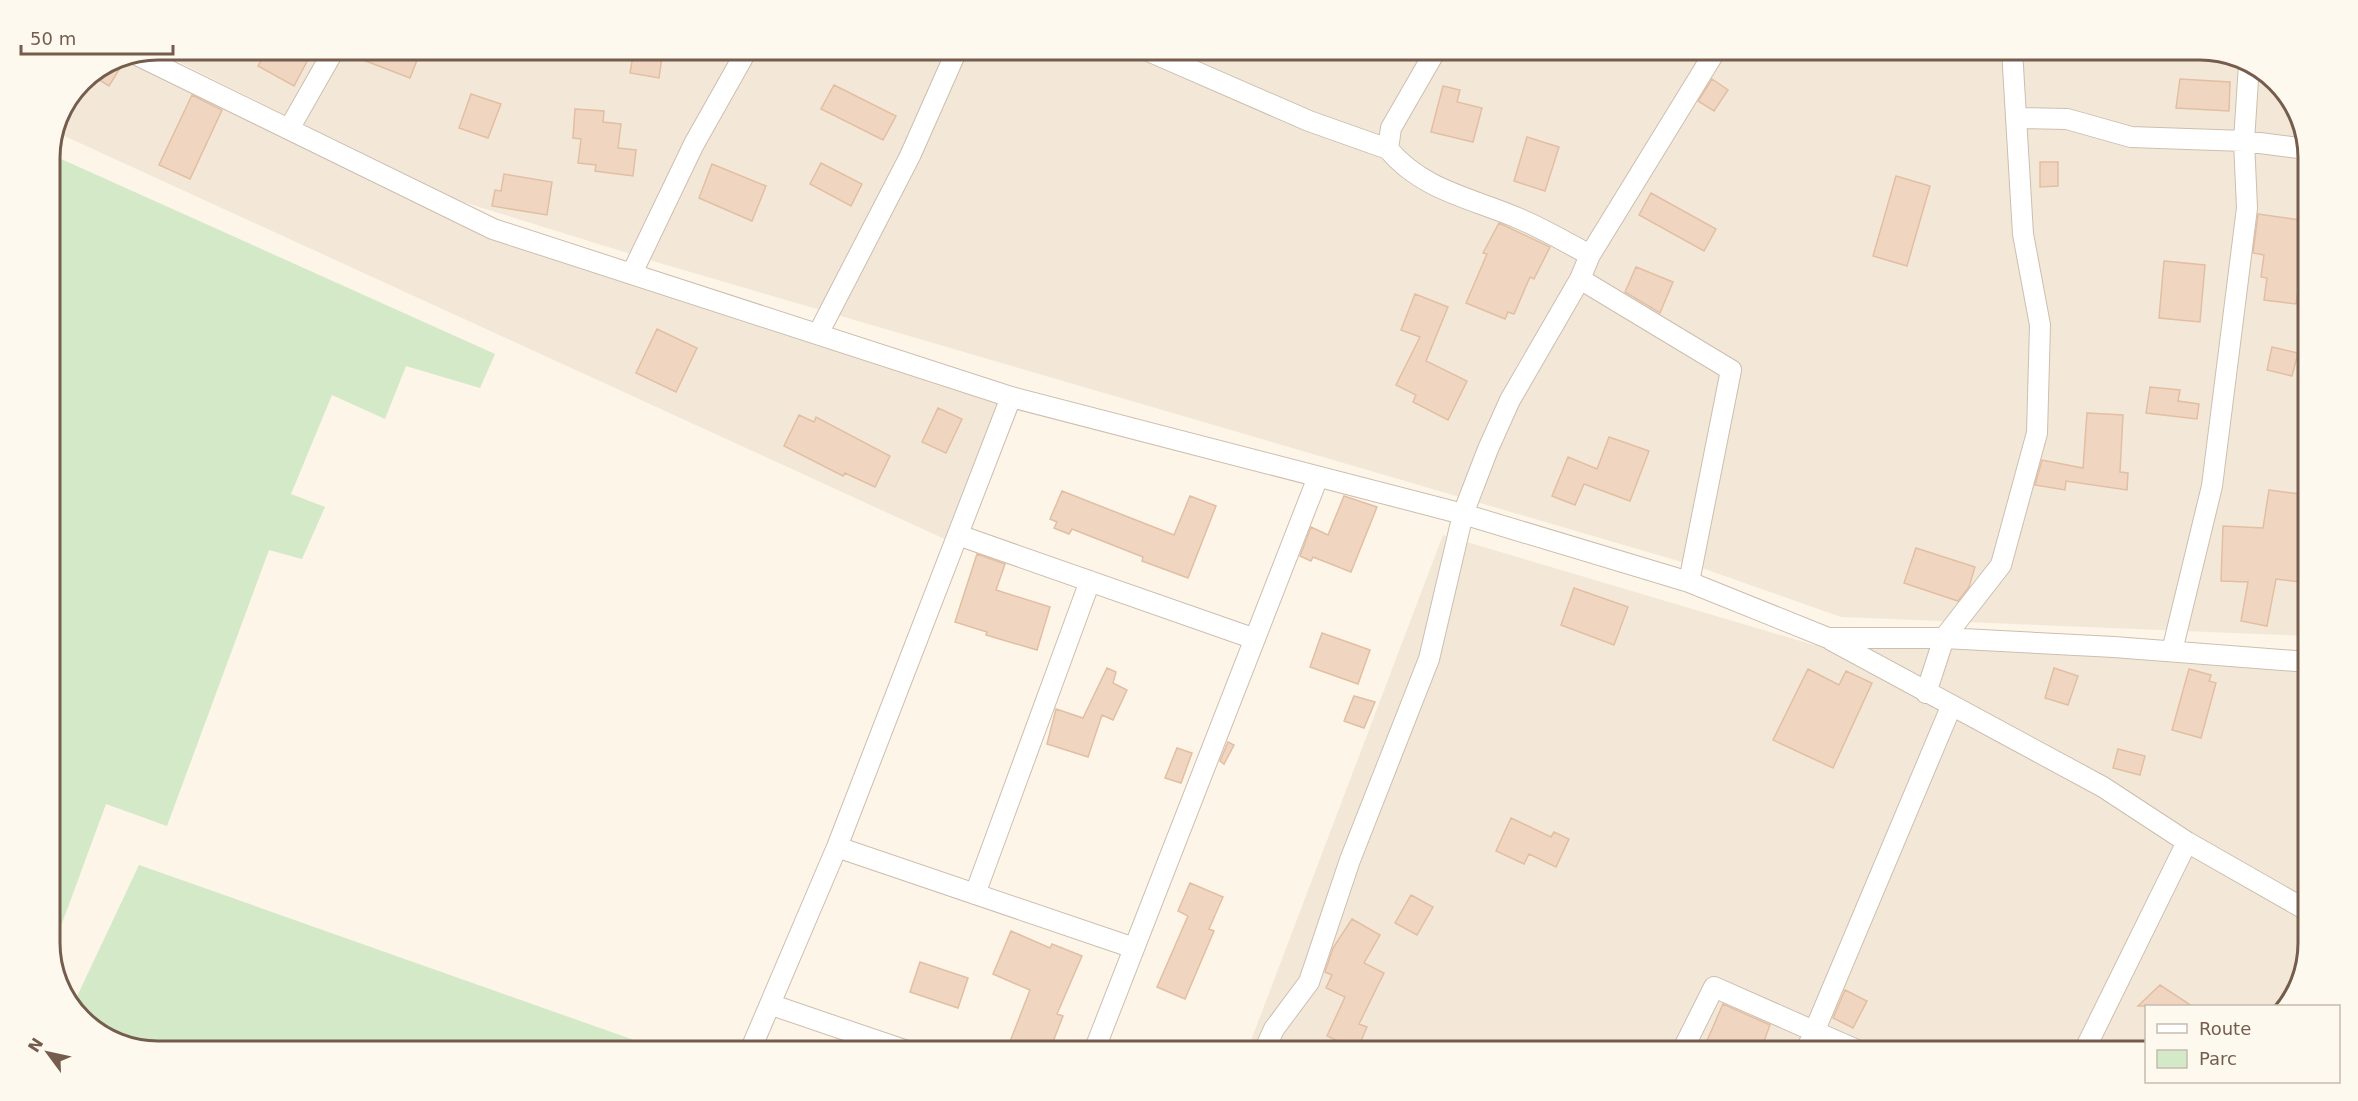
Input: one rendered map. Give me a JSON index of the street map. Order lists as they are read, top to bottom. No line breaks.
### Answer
{"legend":["Route","Parc"],"scale_bar":"50 m","north":"top left"}
